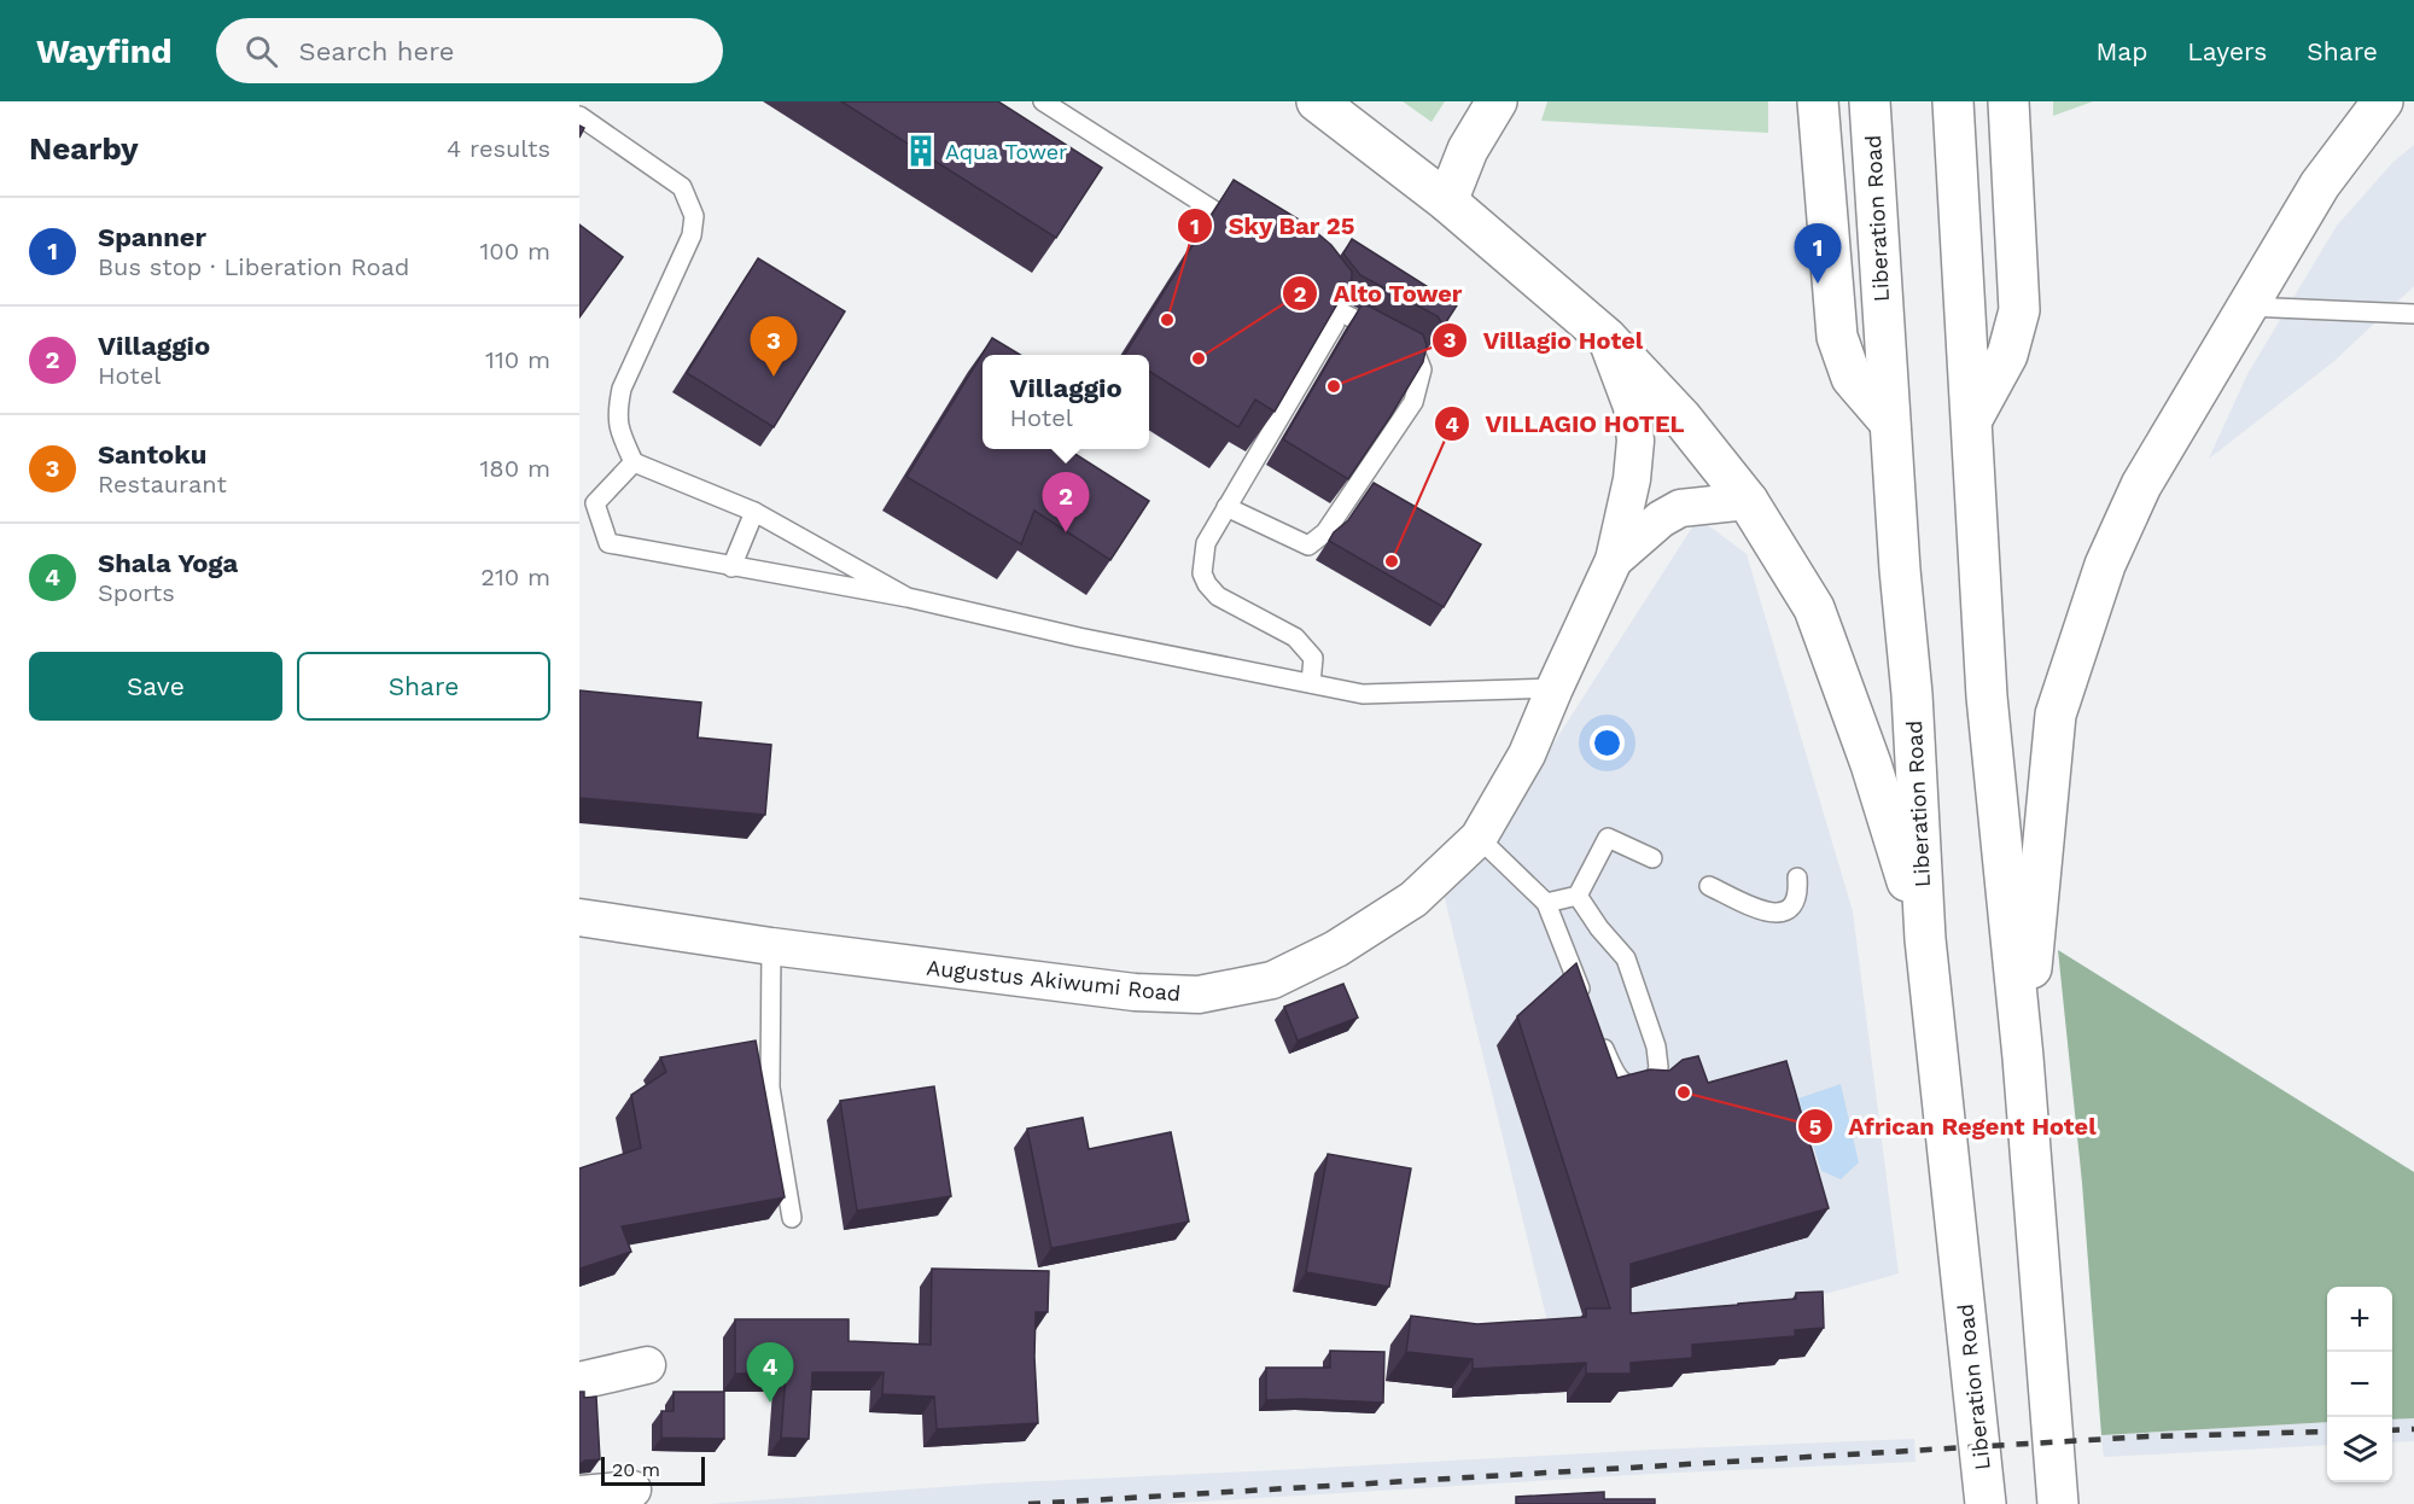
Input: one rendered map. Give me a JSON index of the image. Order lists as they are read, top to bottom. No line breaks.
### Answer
{"streets":{"main road":["Liberation Road"],"street":["Augustus Akiwumi Road"]},"places":{"building":["Aqua Tower"],"other":["Sky Bar 25","Alto Tower","Villagio Hotel","VILLAGIO HOTEL","African Regent Hotel"]},"scale_bar":"20 m","page":{"header":"Wayfind","search":"Search here","nav":["Map","Layers","Share"],"heading":["Nearby","4 results"],"list":[{"mark":"1","name":"Spanner","note":"Bus stop · Liberation Road","value":"100 m"},{"mark":"2","name":"Villaggio","note":"Hotel","value":"110 m"},{"mark":"3","name":"Santoku","note":"Restaurant","value":"180 m"},{"mark":"4","name":"Shala Yoga","note":"Sports","value":"210 m"}],"pins":["1","3","2","4"],"popup":["Villaggio","Hotel"],"buttons":["Save","Share"],"map_buttons":["+","−"],"scale":"20 m"}}
